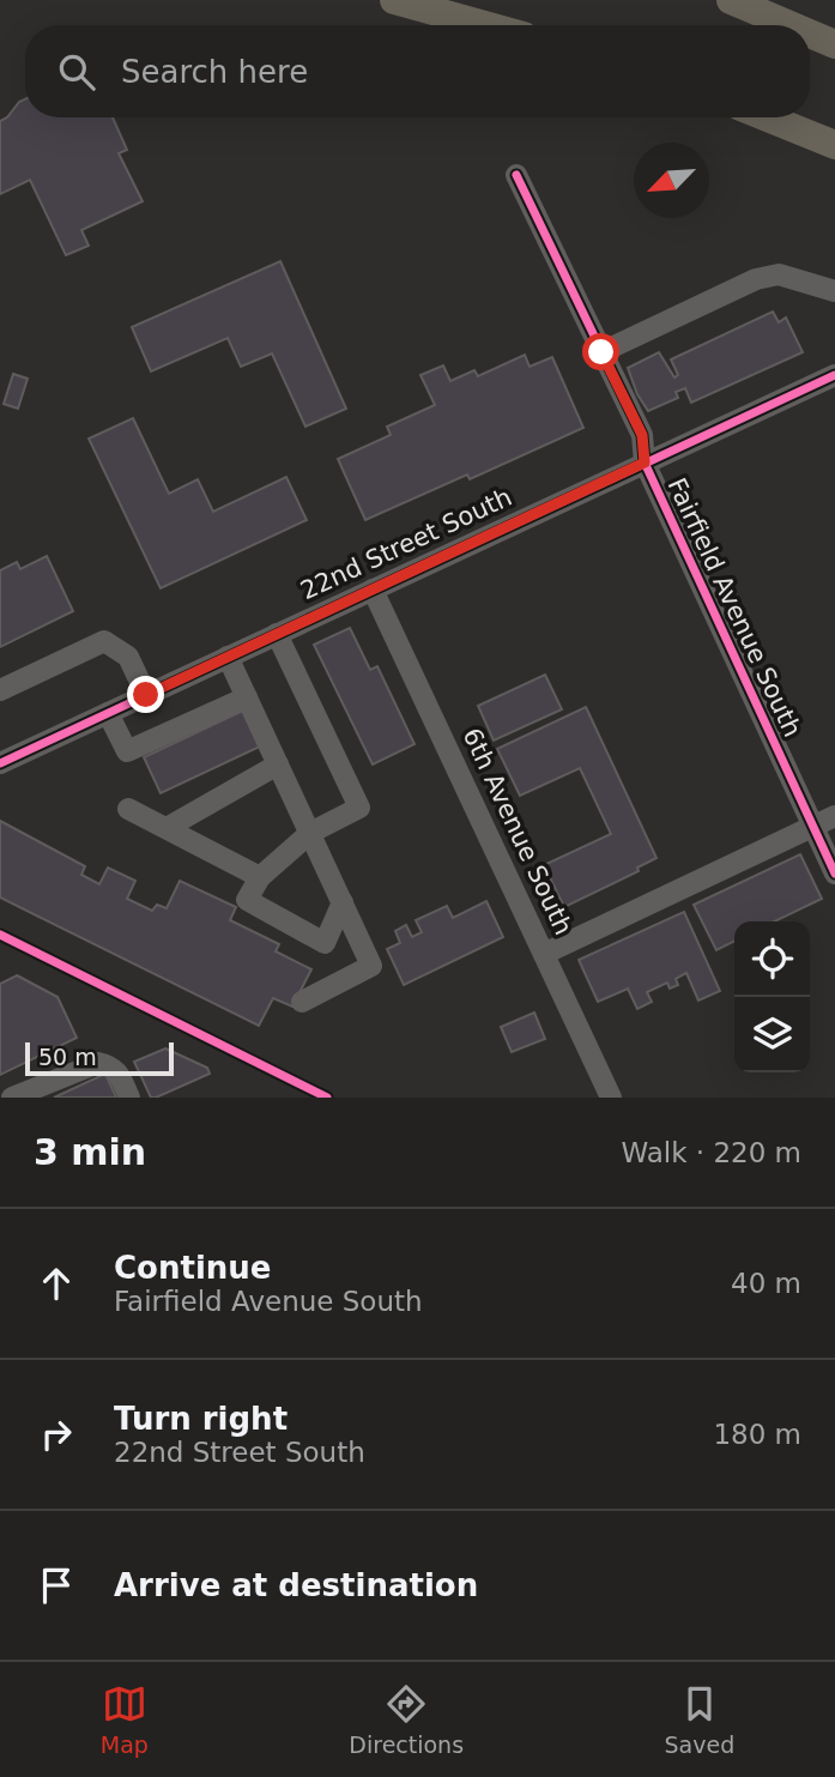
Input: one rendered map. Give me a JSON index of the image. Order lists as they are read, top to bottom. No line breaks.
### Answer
{"streets":{"street":["22nd Street South","Fairfield Avenue South","6th Avenue South"]},"crossings":[["22nd Street South","Fairfield Avenue South"],["22nd Street South","6th Avenue South"]],"scale_bar":"50 m","north":"bottom left","page":{"search":"Search here","scale":"50 m","heading":["3 min","Walk · 220 m"],"list":[["Continue","Fairfield Avenue South","40 m"],["Turn right","22nd Street South","180 m"],"Arrive at destination"],"nav":["Map","Directions","Saved"]}}
